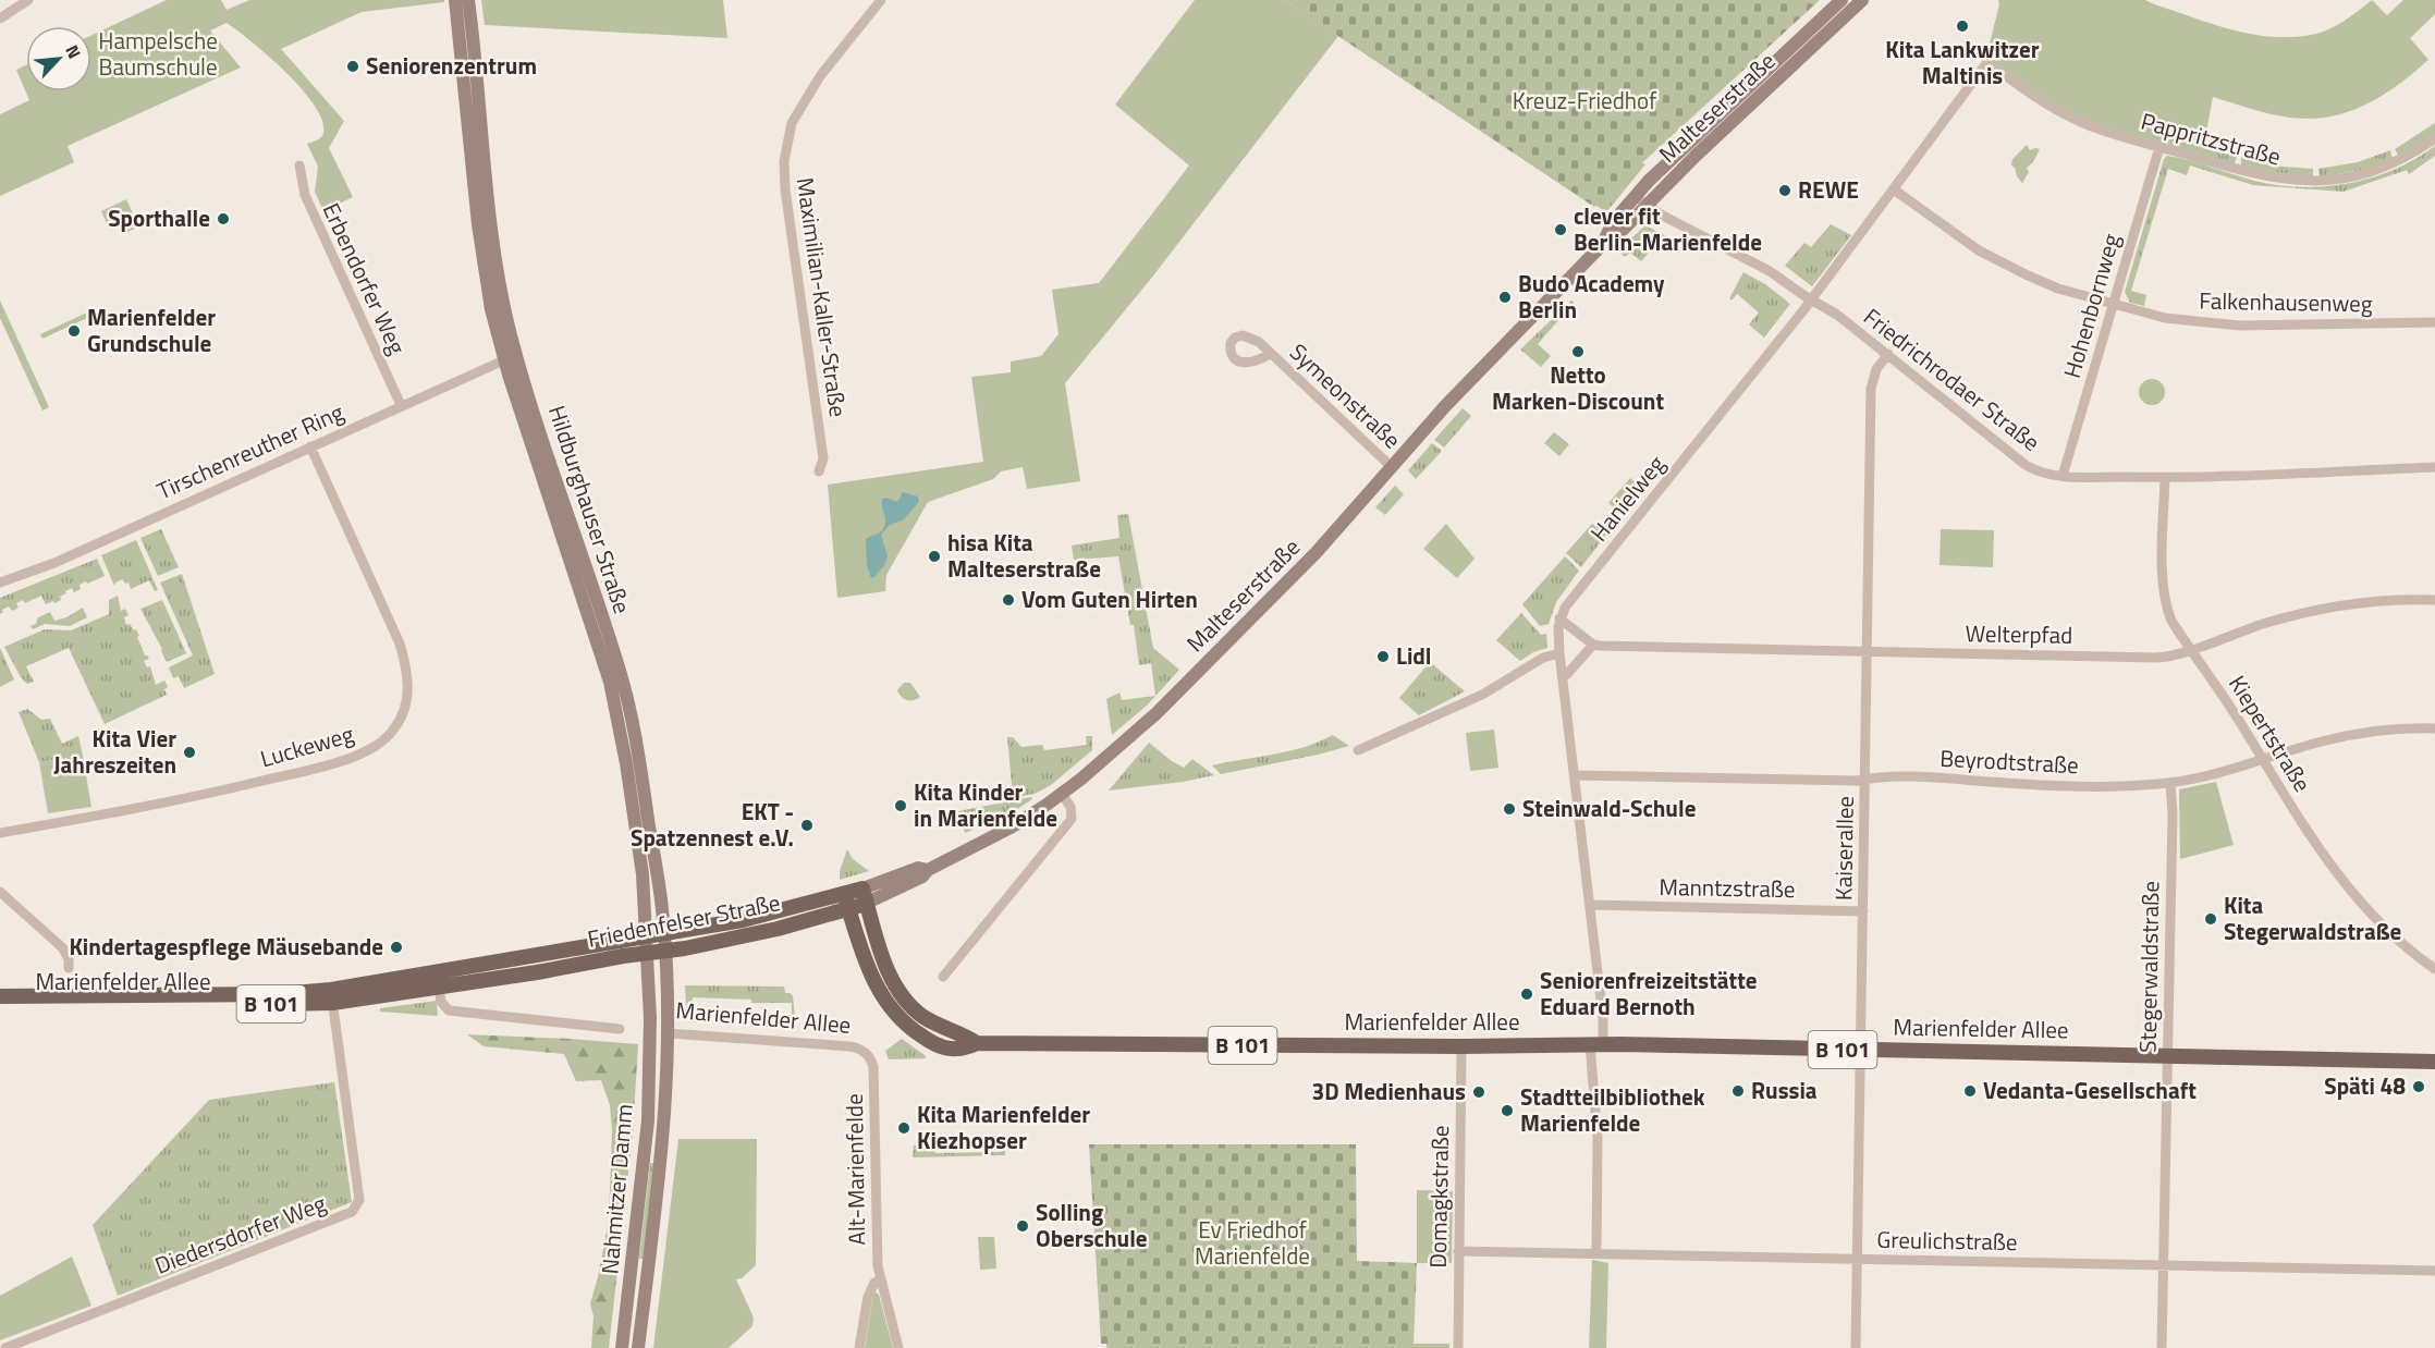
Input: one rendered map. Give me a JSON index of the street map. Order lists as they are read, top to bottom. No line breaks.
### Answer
{"streets":{"main road":["Malteserstraße","Hildburghauser Straße","Friedenfelser Straße","Marienfelder Allee","B 101","Nahmitzer Damm"],"street":["Pappritzstraße","Erbendorfer Weg","Maximilian-Kaller-Straße","Falkenhausenweg","Hohenbornweg","Friedrichrodaer Straße","Symeonstraße","Tirschenreuther Ring","Hanielweg","Welterpfad","Kiepertstraße","Luckeweg","Beyrodtstraße","Kaiserallee","Manntzstraße","Stegerwaldstraße","Alt-Marienfelde","Domagkstraße","Diedersdorfer Weg","Greulichstraße"]},"crossings":[["Malteserstraße","Friedrichrodaer Straße"],["Malteserstraße","Symeonstraße"],["Malteserstraße","Friedenfelser Straße"],["Pappritzstraße","Hohenbornweg"],["Pappritzstraße","Hanielweg"],["Erbendorfer Weg","Tirschenreuther Ring"],["Falkenhausenweg","Hohenbornweg"],["Falkenhausenweg","Hanielweg"],["Hohenbornweg","Friedrichrodaer Straße"],["Friedrichrodaer Straße","Hanielweg"],["Friedrichrodaer Straße","Kiepertstraße"],["Friedrichrodaer Straße","Kaiserallee"],["Tirschenreuther Ring","Hildburghauser Straße"],["Tirschenreuther Ring","Luckeweg"],["Hildburghauser Straße","Friedenfelser Straße"],["Hildburghauser Straße","Marienfelder Allee"],["Hildburghauser Straße","Nahmitzer Damm"],["Welterpfad","Kiepertstraße"],["Welterpfad","Kaiserallee"],["Kiepertstraße","Beyrodtstraße"],["Beyrodtstraße","Kaiserallee"],["Beyrodtstraße","Stegerwaldstraße"],["Kaiserallee","Manntzstraße"],["Kaiserallee","Marienfelder Allee"],["Kaiserallee","Greulichstraße"],["Friedenfelser Straße","Marienfelder Allee"],["Stegerwaldstraße","Marienfelder Allee"],["Stegerwaldstraße","Greulichstraße"],["Marienfelder Allee","Alt-Marienfelde"],["Marienfelder Allee","Nahmitzer Damm"],["Marienfelder Allee","Domagkstraße"],["Marienfelder Allee","Diedersdorfer Weg"],["Domagkstraße","Greulichstraße"]],"parks":["Hampelsche Baumschule","Kreuz-Friedhof","Ev Friedhof Marienfelde"],"places":["Kita Lankwitzer Maltinis","Seniorenzentrum","REWE","Sporthalle","clever fit Berlin-Marienfelde","Budo Academy Berlin","Marienfelder Grundschule","Netto Marken-Discount","hisa Kita Malteserstraße","Vom Guten Hirten","Lidl","Kita Vier Jahreszeiten","Kita Kinder in Marienfelde","Steinwald-Schule","EKT - Spatzennest e.V.","Kita Stegerwaldstraße","Kindertagespflege Mäusebande","Seniorenfreizeitstätte Eduard Bernoth","Späti 48","Russia","Vedanta-Gesellschaft","3D Medienhaus","Stadtteilbibliothek Marienfelde","Kita Marienfelder Kiezhopser","Solling Oberschule"],"north":"top right"}
